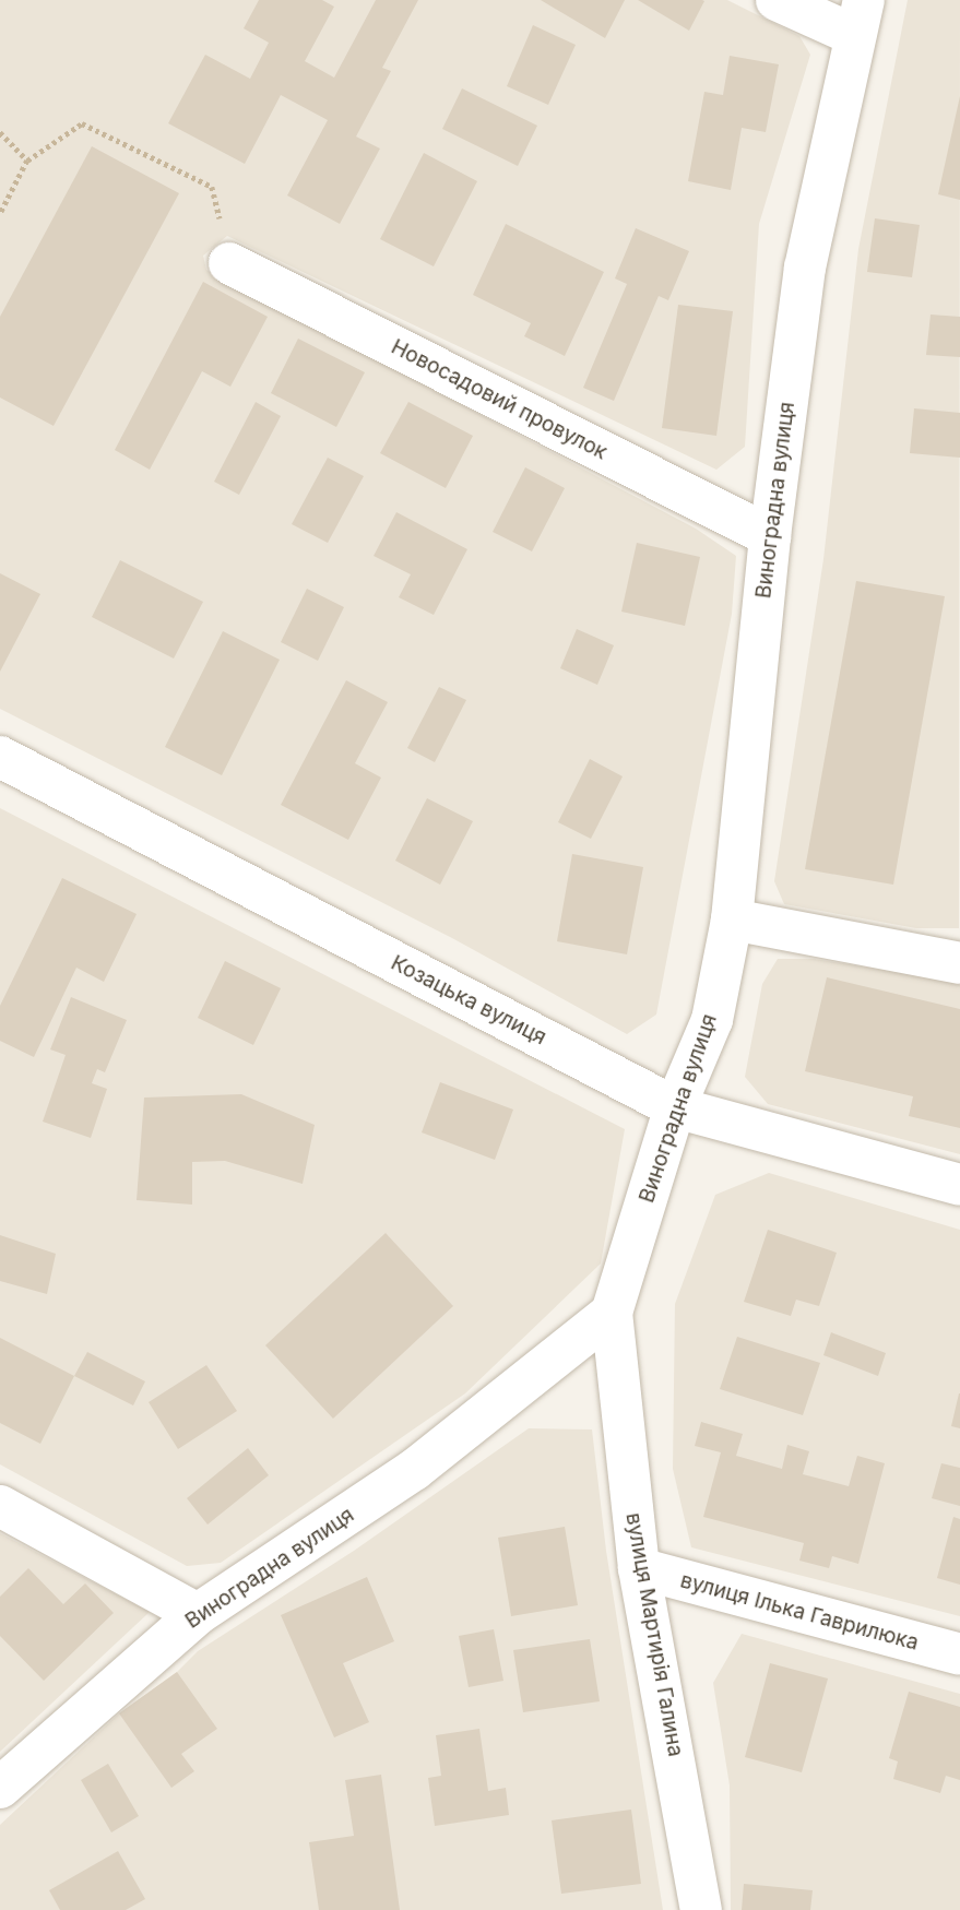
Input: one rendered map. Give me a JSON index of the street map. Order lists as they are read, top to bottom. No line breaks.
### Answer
{"streets":{"street":["Новосадовий провулок","Виноградна вулиця","Козацька вулиця","вулиця Ілька Гаврилюка","вулиця Мартирія Галина"]},"crossings":[["Новосадовий провулок","Виноградна вулиця"],["Виноградна вулиця","Козацька вулиця"],["Виноградна вулиця","вулиця Мартирія Галина"],["вулиця Ілька Гаврилюка","вулиця Мартирія Галина"]]}
